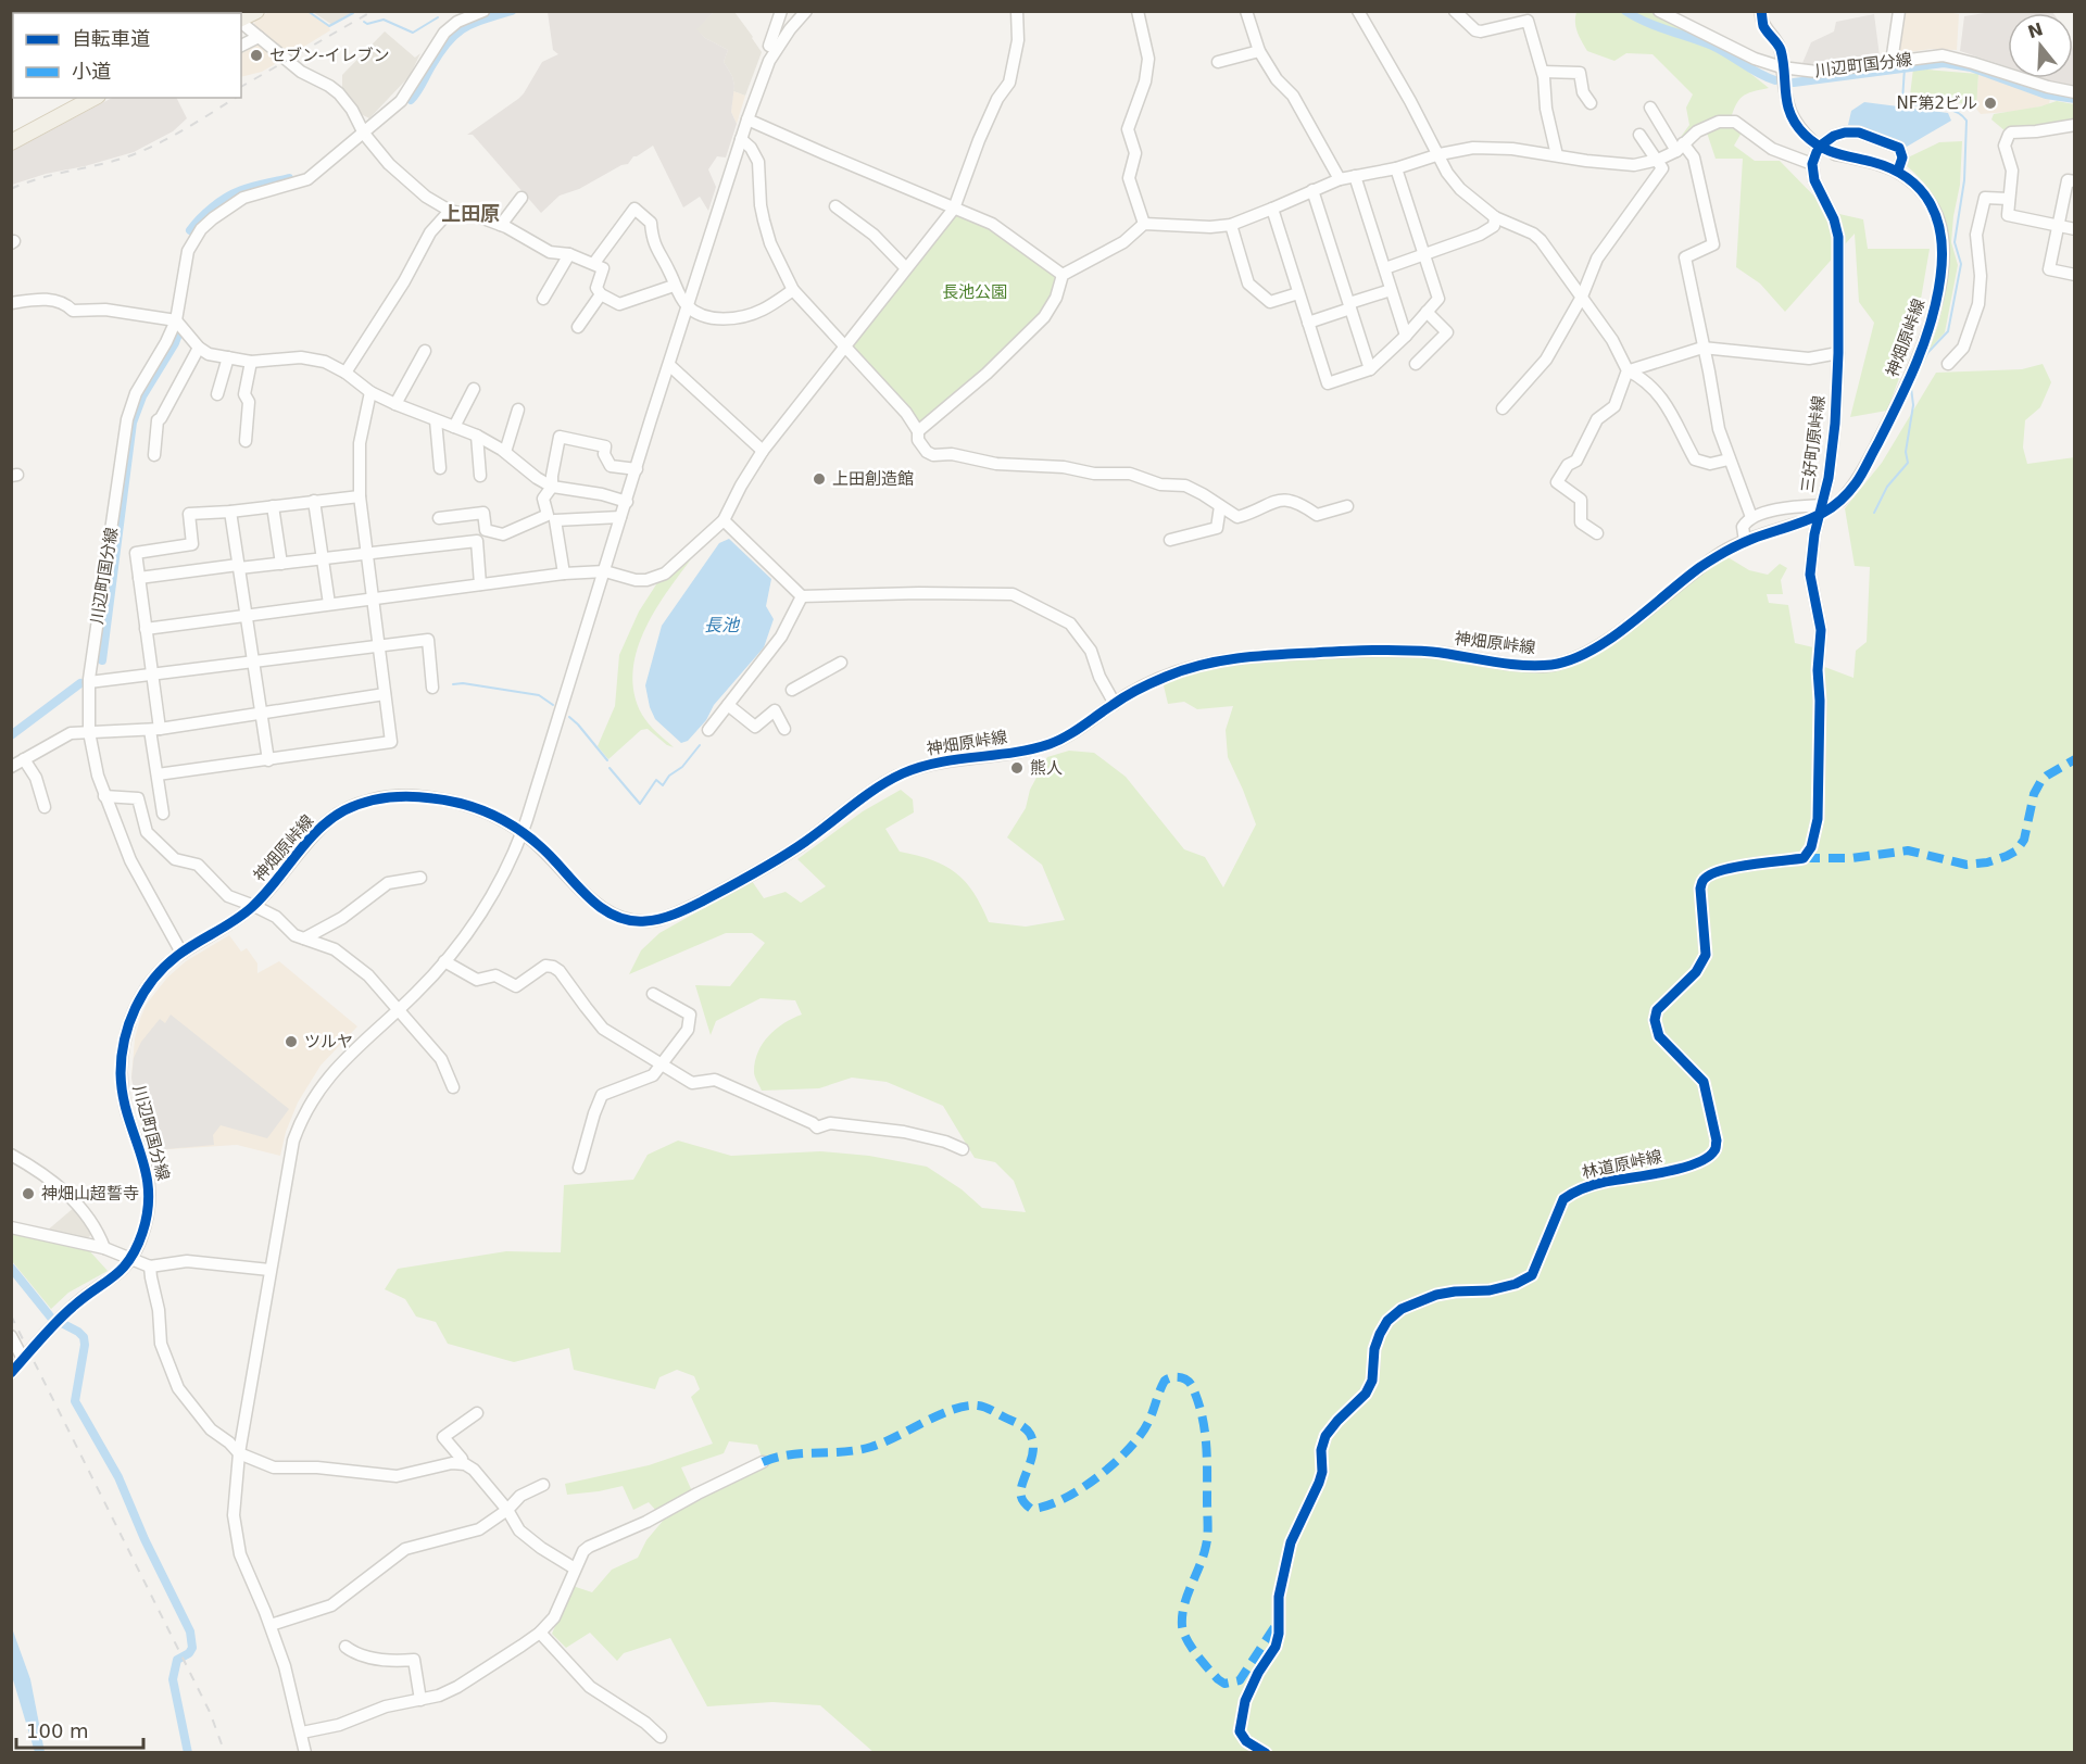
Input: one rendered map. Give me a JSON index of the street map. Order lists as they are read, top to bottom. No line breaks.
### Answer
{"streets":{"street":["川辺町国分線","神畑原峠線","三好町原峠線","林道原峠線"]},"crossings":[["川辺町国分線","神畑原峠線"],["三好町原峠線","林道原峠線"]],"districts":["上田原"],"water":["長池"],"parks":["長池公園"],"places":["セブン-イレブン","NF第2ビル","上田創造館","熊人","ツルヤ","神畑山超誓寺"],"legend":["自転車道","小道"],"scale_bar":"100 m","north":"top"}
